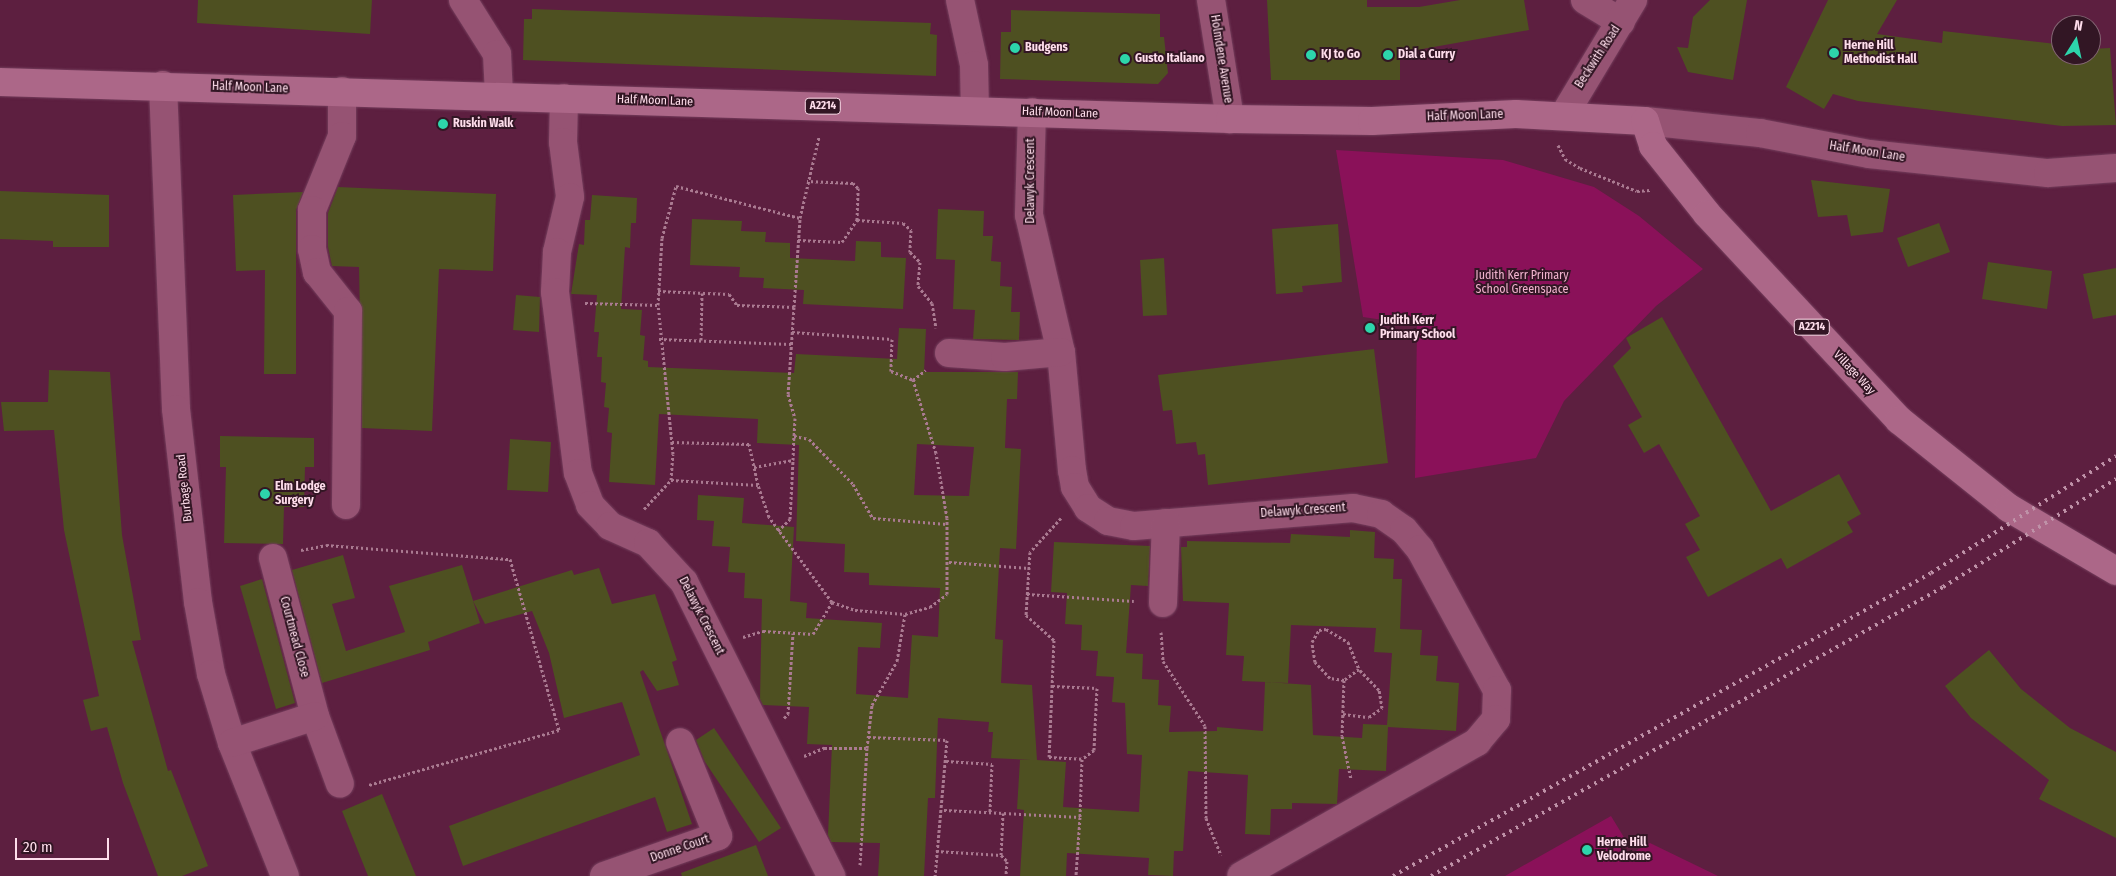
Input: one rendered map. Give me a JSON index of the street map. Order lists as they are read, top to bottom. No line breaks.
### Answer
{"streets":{"main road":["Half Moon Lane","A2214","Village Way"],"street":["Beckwith Road","Holmdene Avenue","Delawyk Crescent","Burbage Road","Courtmead Close","Donne Court"]},"crossings":[["Beckwith Road","Half Moon Lane"],["Holmdene Avenue","Half Moon Lane"],["Half Moon Lane","Delawyk Crescent"],["Half Moon Lane","Village Way"],["Half Moon Lane","Burbage Road"]],"parks":["Judith Kerr Primary School Greenspace"],"places":["Budgens","Herne Hill Methodist Hall","KJ to Go","Dial a Curry","Gusto Italiano","Ruskin Walk","Judith Kerr Primary School","Elm Lodge Surgery","Herne Hill Velodrome"],"scale_bar":"20 m","north":"top"}
